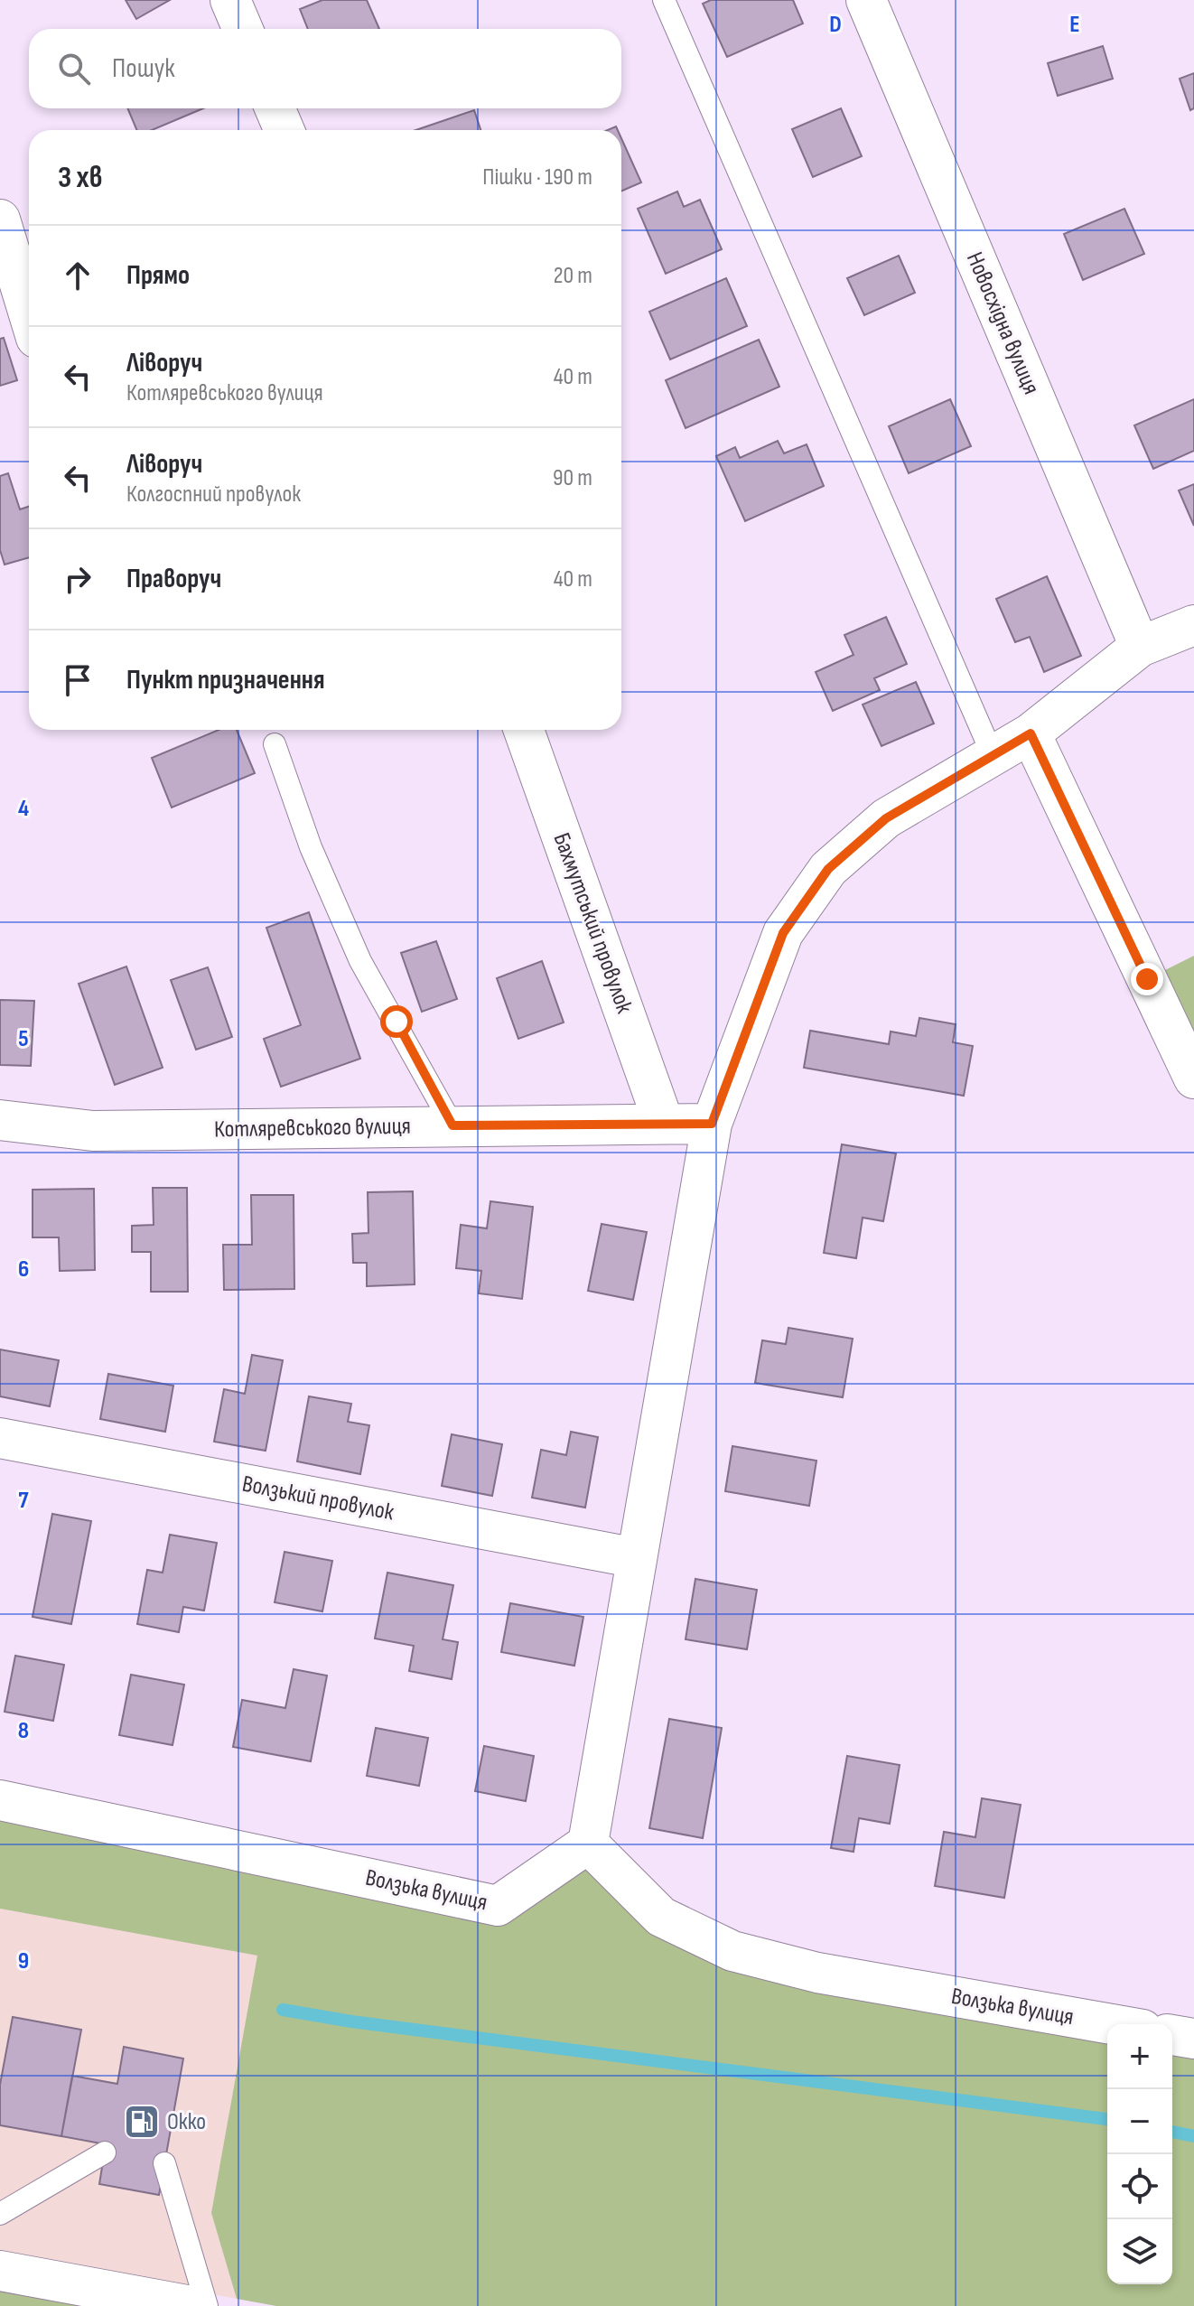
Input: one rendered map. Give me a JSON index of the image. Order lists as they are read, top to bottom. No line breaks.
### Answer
{"streets":{"street":["Новосхідна вулиця","Бахмутський провулок","Котляревського вулиця","Волзький провулок","Волзька вулиця"]},"crossings":[["Бахмутський провулок","Котляревського вулиця"]],"places":{"fuel station":["Окко"]},"page":{"search":"Пошук","heading":["3 хв","Пішки · 190 m"],"list":[["Прямо","20 m"],["Ліворуч","Котляревського вулиця","40 m"],["Ліворуч","Колгоспний провулок","90 m"],["Праворуч","40 m"],"Пункт призначення"],"map_buttons":["+","−"]},"grid":{"columns":["D","E"],"rows":["4","5","6","7","8","9"]}}
